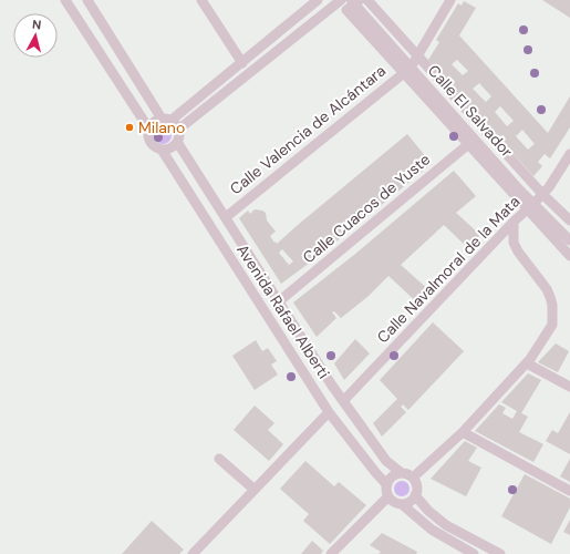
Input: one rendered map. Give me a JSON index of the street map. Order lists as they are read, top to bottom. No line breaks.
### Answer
{"streets":{"street":["Calle El Salvador","Calle Valencia de Alcántara","Calle Cuacos de Yuste","Calle Navalmoral de la Mata","Avenida Rafael Alberti"]},"crossings":[["Calle El Salvador","Calle Valencia de Alcántara"],["Calle El Salvador","Calle Cuacos de Yuste"],["Calle El Salvador","Calle Navalmoral de la Mata"],["Calle Valencia de Alcántara","Avenida Rafael Alberti"],["Calle Cuacos de Yuste","Avenida Rafael Alberti"],["Calle Navalmoral de la Mata","Avenida Rafael Alberti"]],"places":["Milano"],"north":"top"}
